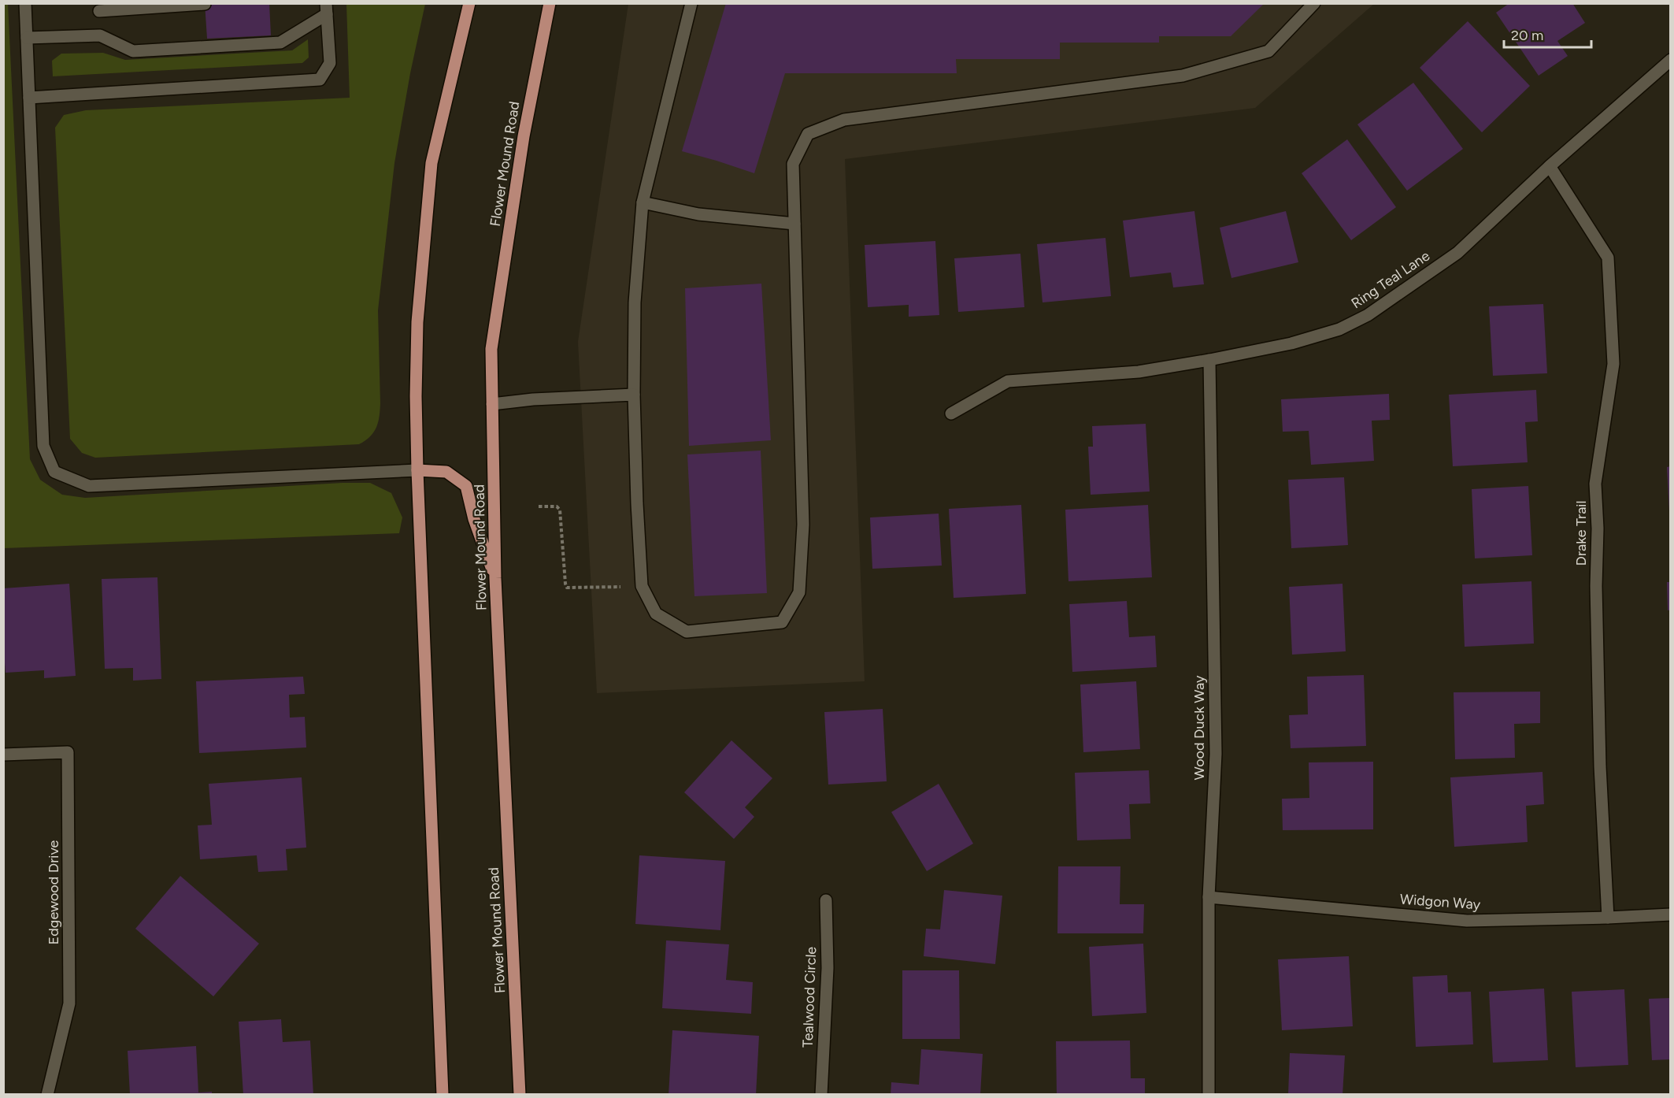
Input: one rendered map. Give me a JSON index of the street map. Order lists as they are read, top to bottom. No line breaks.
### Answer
{"streets":{"main road":["Flower Mound Road"],"street":["Ring Teal Lane","Drake Trail","Wood Duck Way","Edgewood Drive","Widgon Way","Tealwood Circle"]},"crossings":[["Ring Teal Lane","Drake Trail"],["Ring Teal Lane","Wood Duck Way"],["Drake Trail","Widgon Way"],["Wood Duck Way","Widgon Way"]],"scale_bar":"20 m"}
